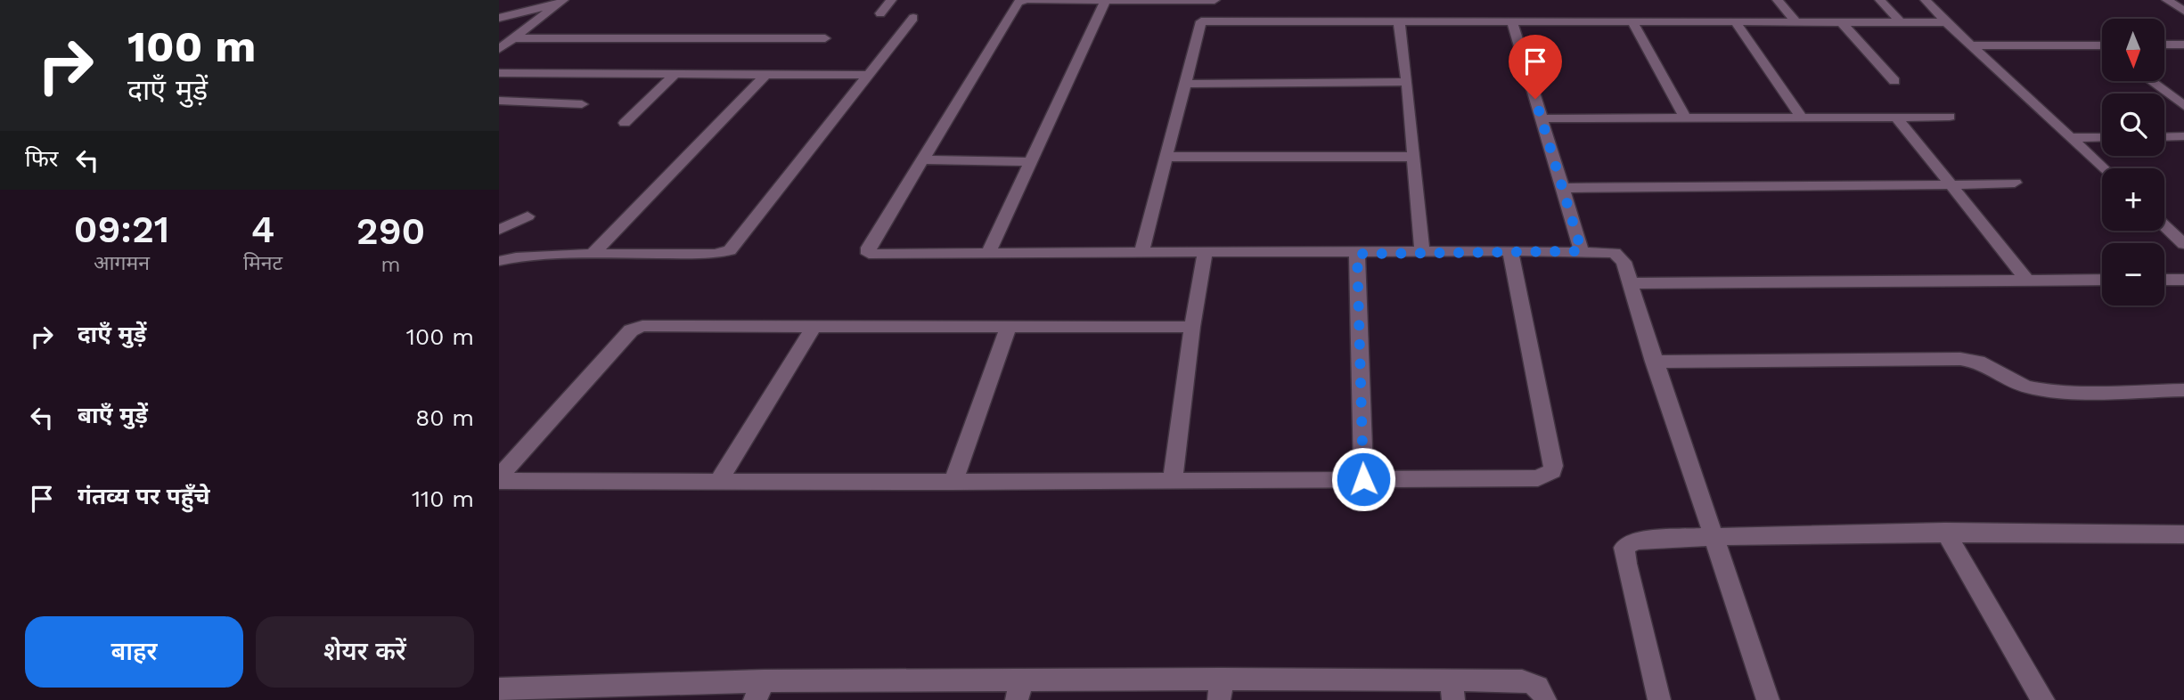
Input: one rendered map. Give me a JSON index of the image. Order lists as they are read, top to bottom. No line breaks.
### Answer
{"north":"bottom","page":{"turn":["100 m","दाएँ मुड़ें"],"map_buttons":["+","−"],"then":"फिर","eta":["09:21","आगमन","4","मिनट","290","m"],"list":[{"name":"दाएँ मुड़ें","value":"100 m"},{"name":"बाएँ मुड़ें","value":"80 m"},{"name":"गंतव्य पर पहुँचे","value":"110 m"}],"buttons":["बाहर","शेयर करें"]}}
